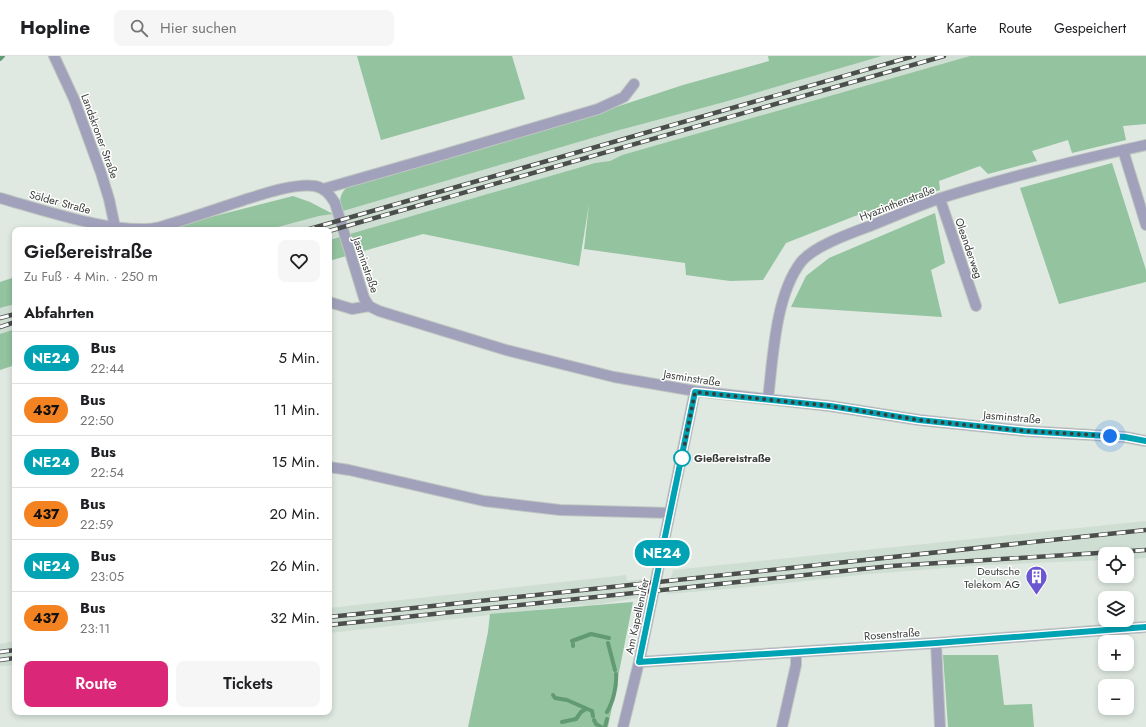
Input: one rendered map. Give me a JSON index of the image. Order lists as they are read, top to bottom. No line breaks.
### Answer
{"streets":{"street":["Landskroner Straße","Sölder Straße","Hyazinthenstraße","Oleanderweg","Jasminstraße","Am Kapellenufer","Rosenstraße"]},"crossings":[["Landskroner Straße","Sölder Straße"],["Hyazinthenstraße","Oleanderweg"],["Hyazinthenstraße","Jasminstraße"],["Jasminstraße","Am Kapellenufer"],["Am Kapellenufer","Rosenstraße"]],"places":{"other":["Gießereistraße"],"building":["Deutsche Telekom AG"]},"lines":["bus line NE24"],"page":{"header":"Hopline","search":"Hier suchen","nav":["Karte","Route","Gespeichert"],"on_map":"NE24","heading":[["Gießereistraße","Zu Fuß · 4 Min. · 250 m"],"Abfahrten"],"list":[{"mark":"NE24","name":"Bus","note":"22:44","value":"5 Min."},{"mark":"437","name":"Bus","note":"22:50","value":"11 Min."},{"mark":"NE24","name":"Bus","note":"22:54","value":"15 Min."},{"mark":"437","name":"Bus","note":"22:59","value":"20 Min."},{"mark":"NE24","name":"Bus","note":"23:05","value":"26 Min."},{"mark":"437","name":"Bus","note":"23:11","value":"32 Min."}],"map_buttons":["+","−"],"buttons":["Route","Tickets"]}}
